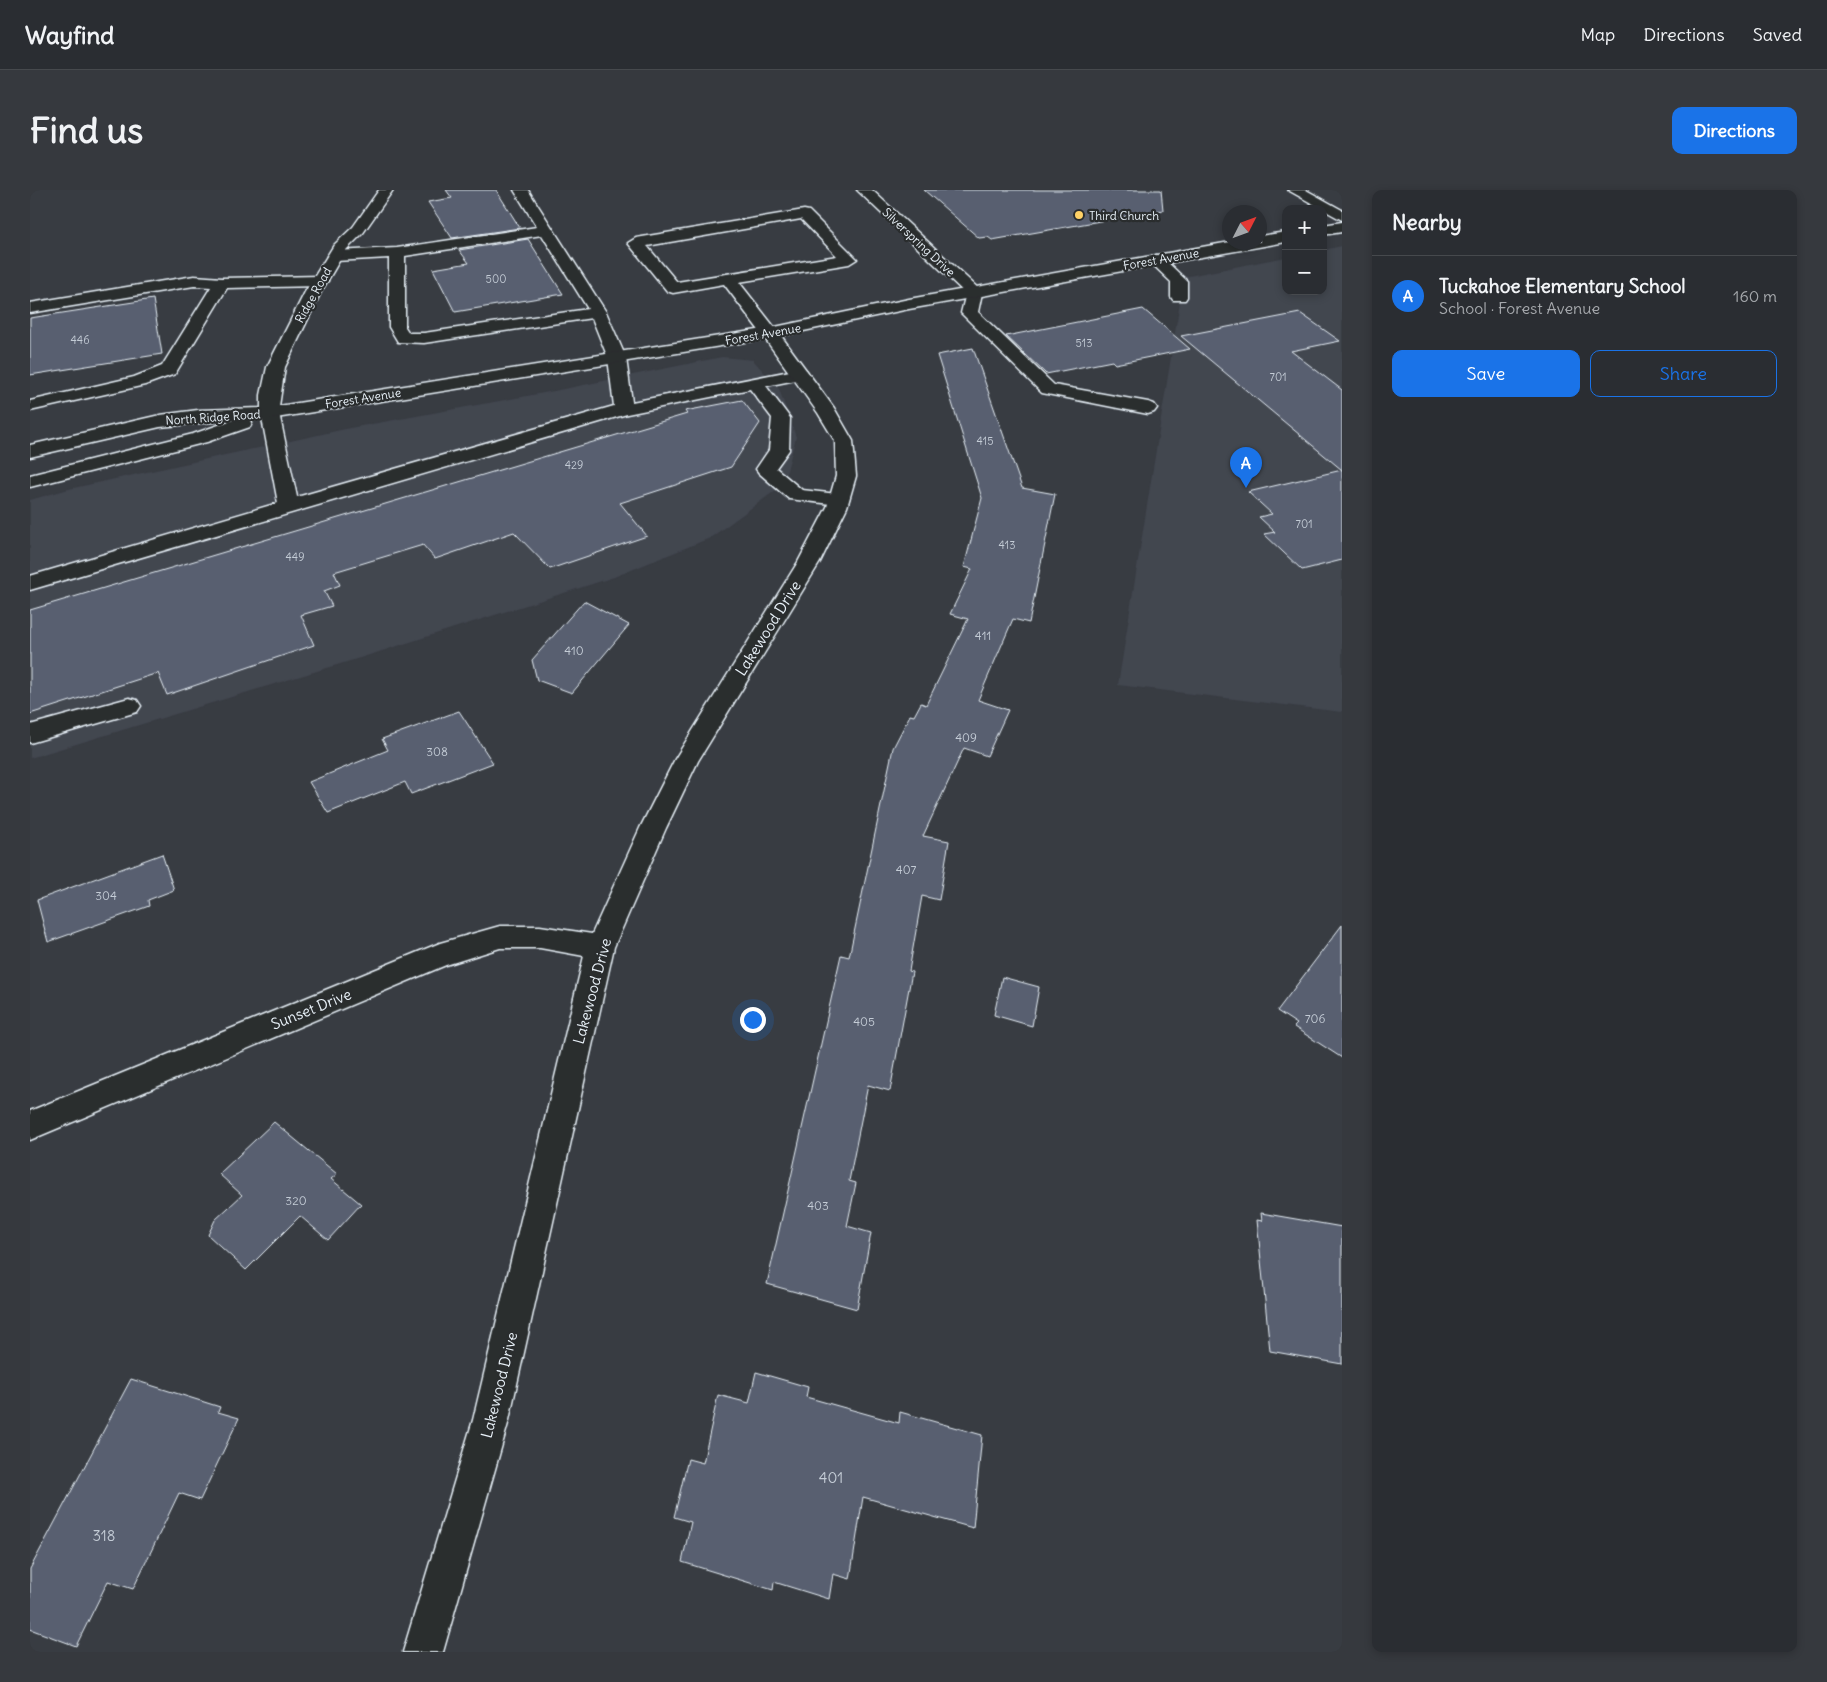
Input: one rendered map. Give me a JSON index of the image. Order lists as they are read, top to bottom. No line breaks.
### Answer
{"streets":{"street":["Silverspring Drive","Forest Avenue","Ridge Road","North Ridge Road","Lakewood Drive","Sunset Drive"]},"crossings":[["Silverspring Drive","Forest Avenue"],["Forest Avenue","Ridge Road"],["Forest Avenue","North Ridge Road"],["Forest Avenue","Lakewood Drive"],["Ridge Road","North Ridge Road"],["Lakewood Drive","Sunset Drive"]],"places":["Third Church"],"house_numbers":["500","446","513","701","415","429","701","413","449","411","410","409","308","407","304","706","405","320","403","401","318"],"north":"top right","page":{"header":"Wayfind","nav":["Map","Directions","Saved"],"buttons":["Directions",["Save","Share"]],"title":"Find us","heading":"Nearby","map_buttons":["+","−"],"list":[{"mark":"A","name":"Tuckahoe Elementary School","note":"School · Forest Avenue","value":"160 m"}],"pins":"A"}}
